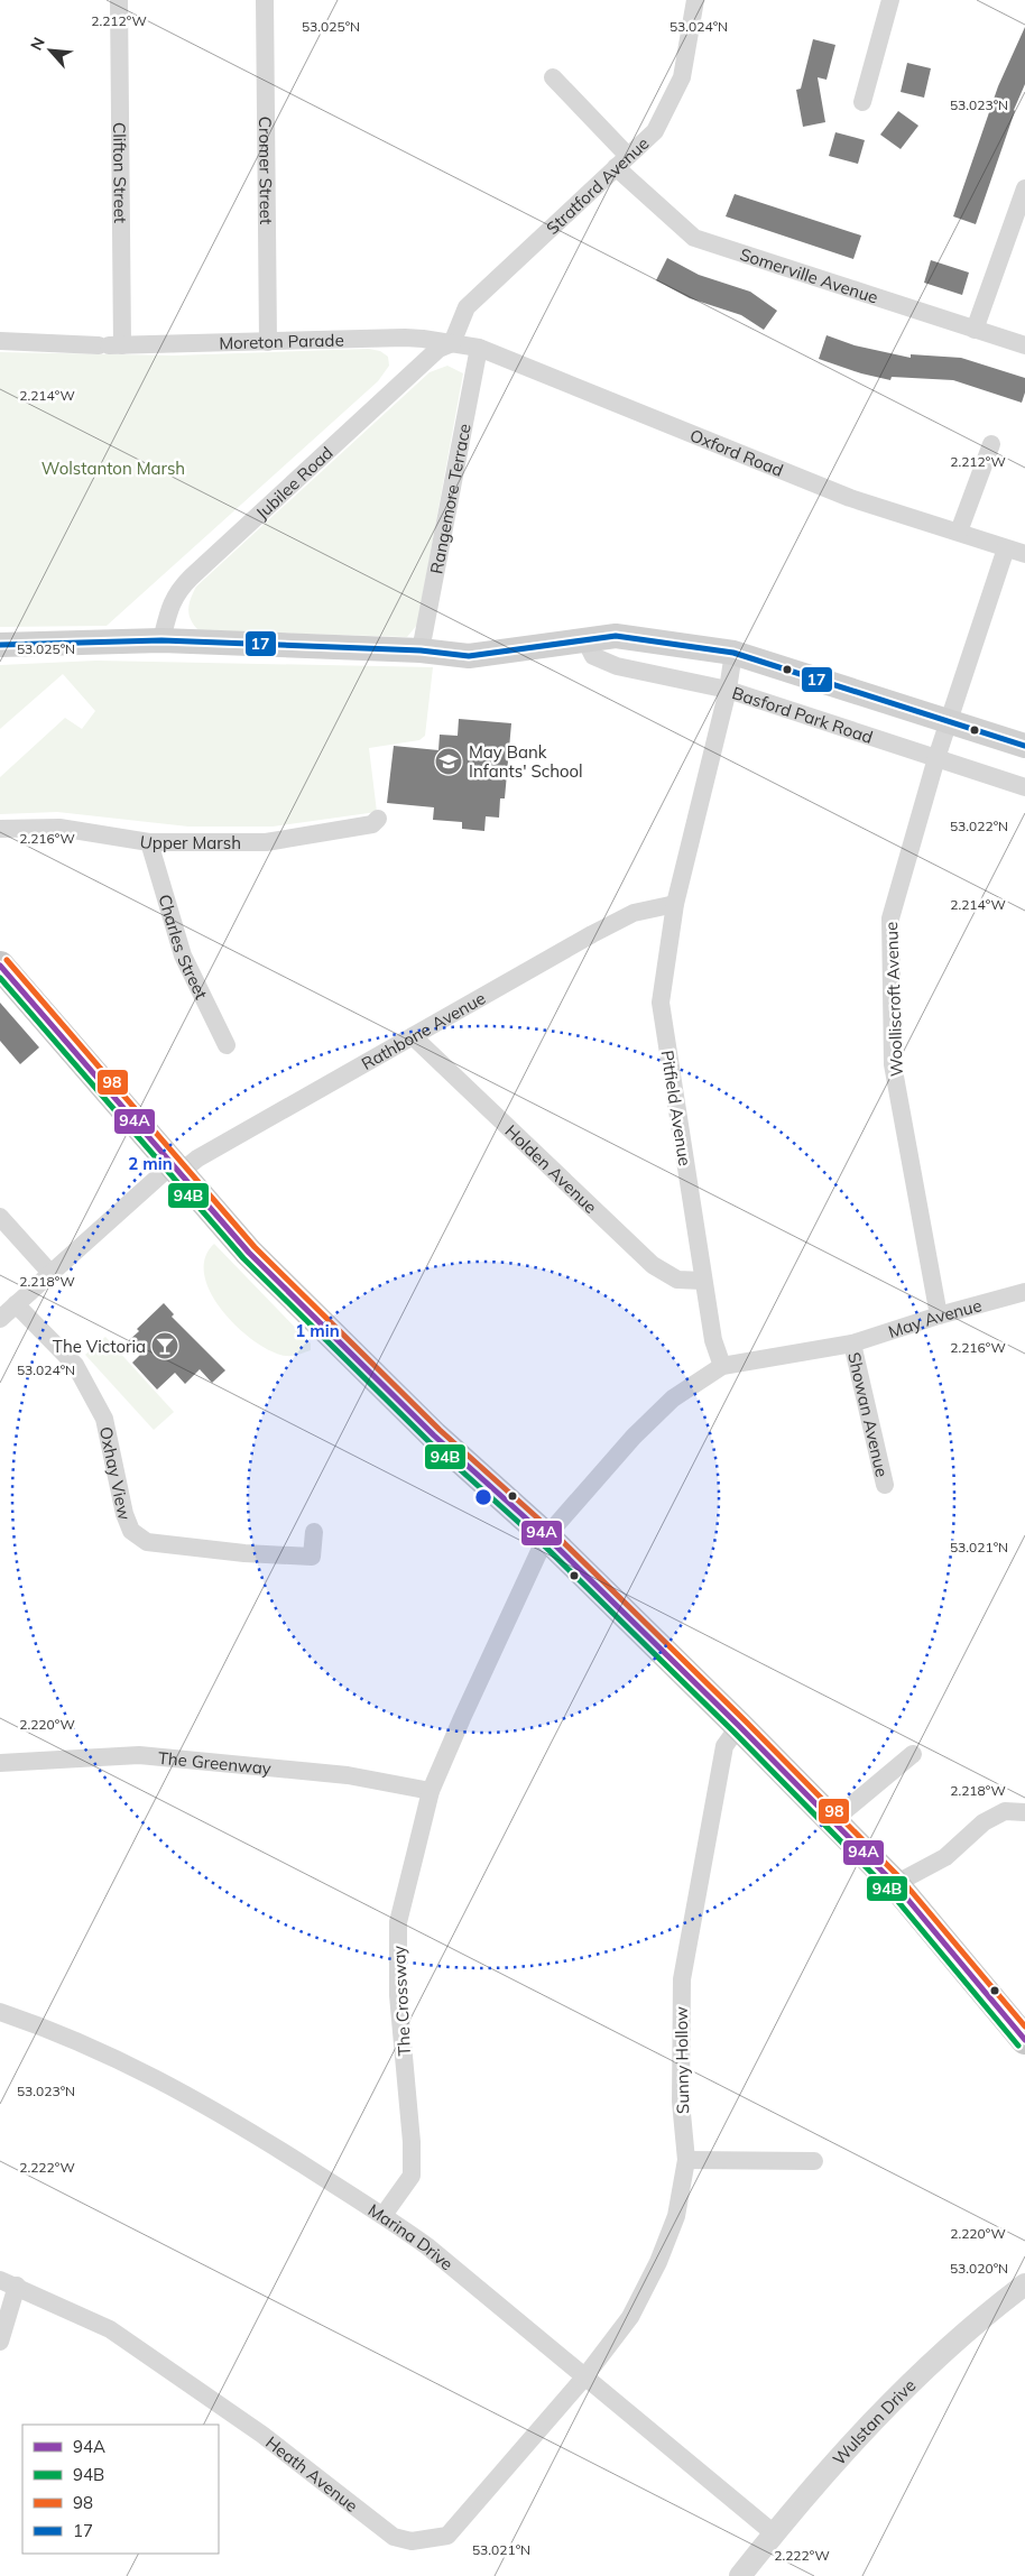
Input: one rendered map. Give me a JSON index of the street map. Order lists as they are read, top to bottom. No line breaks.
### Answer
{"streets":{"street":["Cromer Street","Clifton Street","Stratford Avenue","Somerville Avenue","Moreton Parade","Oxford Road","Jubilee Road","Rangemore Terrace","Basford Park Road","Upper Marsh","Charles Street","Woolliscroft Avenue","Rathbone Avenue","Pitfield Avenue","Holden Avenue","May Avenue","Showan Avenue","Oxhay View","The Greenway","The Crossway","Sunny Hollow","Marina Drive","Wulstan Drive","Heath Avenue"]},"crossings":[["Cromer Street","Moreton Parade"],["Clifton Street","Moreton Parade"],["Stratford Avenue","Somerville Avenue"],["Stratford Avenue","Moreton Parade"],["Stratford Avenue","Oxford Road"],["Stratford Avenue","Jubilee Road"],["Moreton Parade","Oxford Road"],["Moreton Parade","Jubilee Road"],["Oxford Road","Jubilee Road"],["Oxford Road","Rangemore Terrace"],["Oxford Road","Woolliscroft Avenue"],["Basford Park Road","Woolliscroft Avenue"],["Basford Park Road","Pitfield Avenue"],["Upper Marsh","Charles Street"],["Woolliscroft Avenue","May Avenue"],["Rathbone Avenue","Pitfield Avenue"],["Rathbone Avenue","Holden Avenue"],["Rathbone Avenue","Oxhay View"],["Pitfield Avenue","Holden Avenue"],["Pitfield Avenue","May Avenue"],["May Avenue","Showan Avenue"],["May Avenue","The Crossway"],["The Greenway","The Crossway"],["The Crossway","Marina Drive"],["Sunny Hollow","Marina Drive"],["Sunny Hollow","Heath Avenue"],["Marina Drive","Wulstan Drive"],["Marina Drive","Heath Avenue"]],"parks":["Wolstanton Marsh"],"places":{"school or university":["May Bank Infants' School"],"bar":["The Victoria"]},"lines":["transit line 17","transit line 98","transit line 94A","transit line 94B"],"legend":["94A","94B","98","17"],"north":"top left","coordinates":["2.212°W","53.025°N","53.024°N","53.023°N","2.214°W","53.022°N","2.216°W","2.218°W","53.021°N","2.220°W","2.222°W","53.020°N"],"rings":["2 min","1 min"]}
